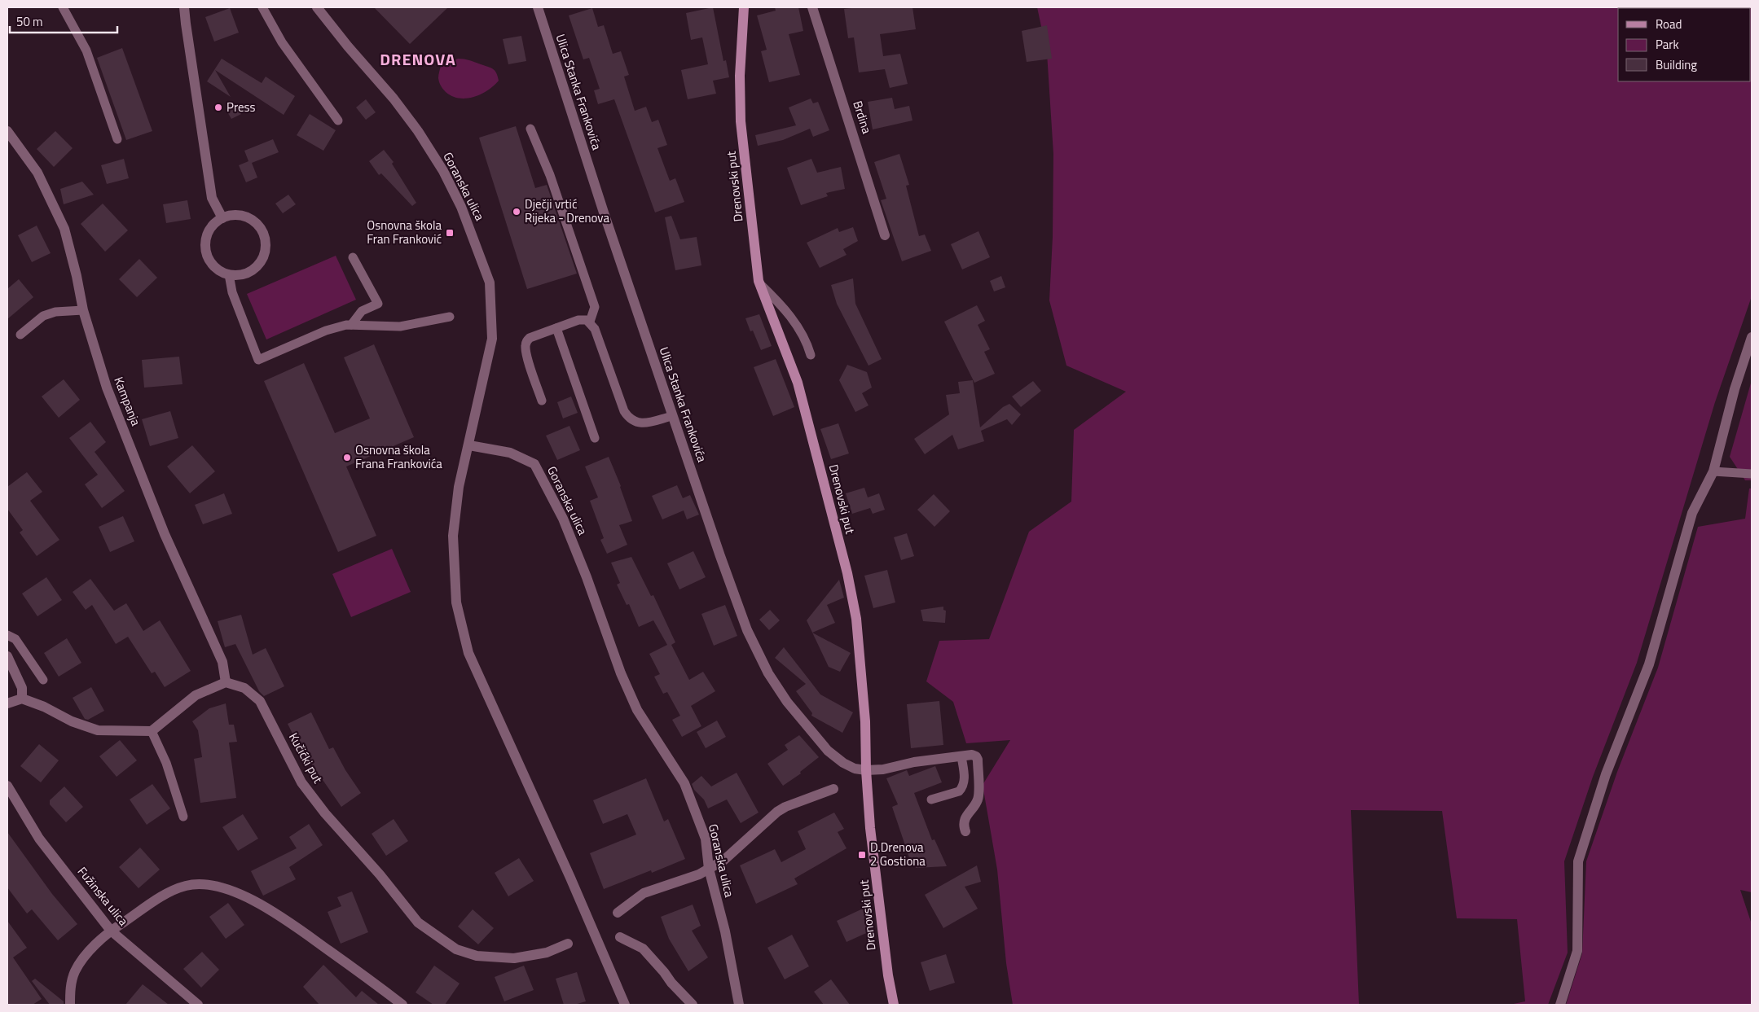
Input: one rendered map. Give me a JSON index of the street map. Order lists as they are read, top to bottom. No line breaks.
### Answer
{"streets":{"main road":["Drenovski put"],"street":["Ulica Stanka Frankovića","Brdina","Goranska ulica","Kampanja","Kučićki put","Fužinska ulica"]},"crossings":[["Ulica Stanka Frankovića","Drenovski put"],["Kampanja","Kučićki put"]],"districts":["DRENOVA"],"places":{"other":["Press","Dječji vrtić Rijeka - Drenova","Osnovna škola Frana Frankovića"],"transit":["Osnovna škola Fran Franković","D.Drenova 2 Gostiona"]},"legend":["Road","Park","Building"],"scale_bar":"50 m"}
